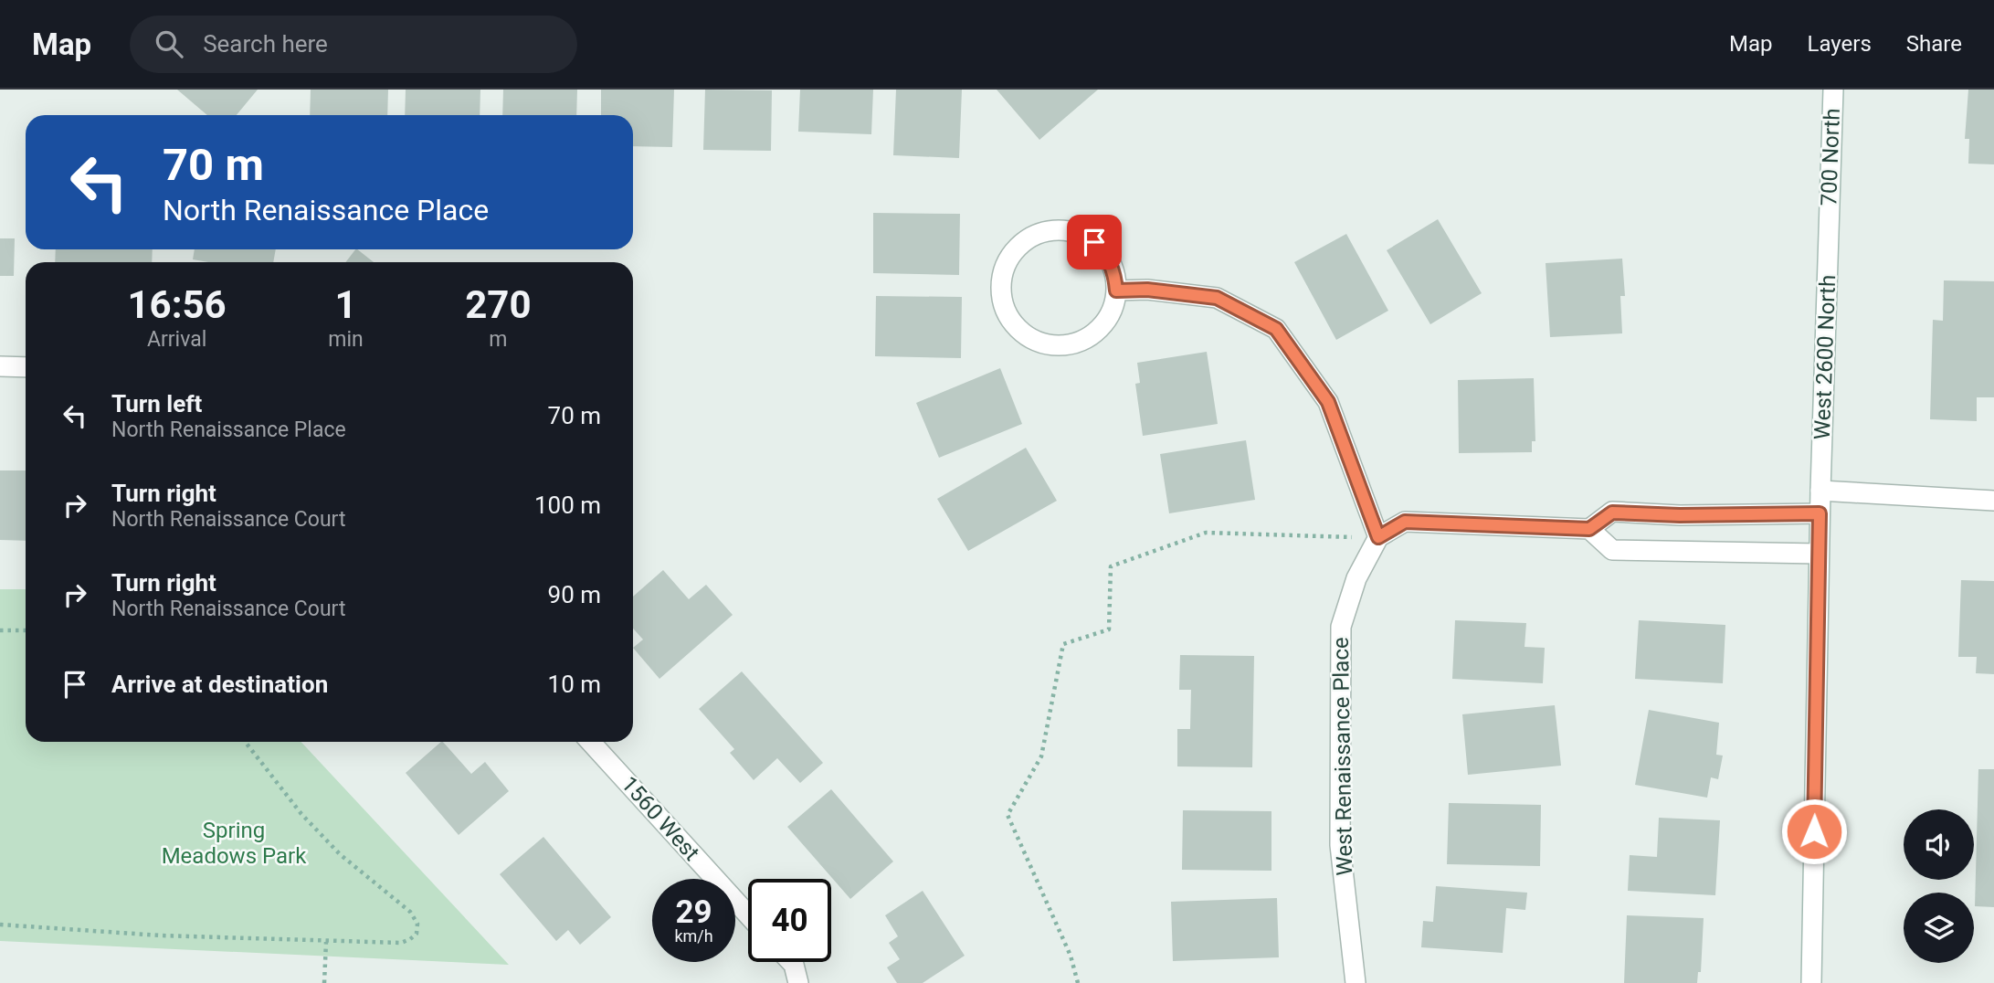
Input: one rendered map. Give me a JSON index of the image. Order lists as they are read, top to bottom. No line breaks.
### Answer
{"streets":{"street":["700 North","West 2600 North","West Renaissance Place","1560 West"]},"crossings":[["700 North","West 2600 North"]],"parks":["Spring Meadows Park"],"page":{"header":"Map","search":"Search here","nav":["Map","Layers","Share"],"turn":["70 m","North Renaissance Place"],"eta":["16:56","Arrival","1","min","270","m"],"list":[{"name":"Turn left","note":"North Renaissance Place","value":"70 m"},{"name":"Turn right","note":"North Renaissance Court","value":"100 m"},{"name":"Turn right","note":"North Renaissance Court","value":"90 m"},{"name":"Arrive at destination","value":"10 m"}],"speed":"29 km/h","limit":"40"}}
